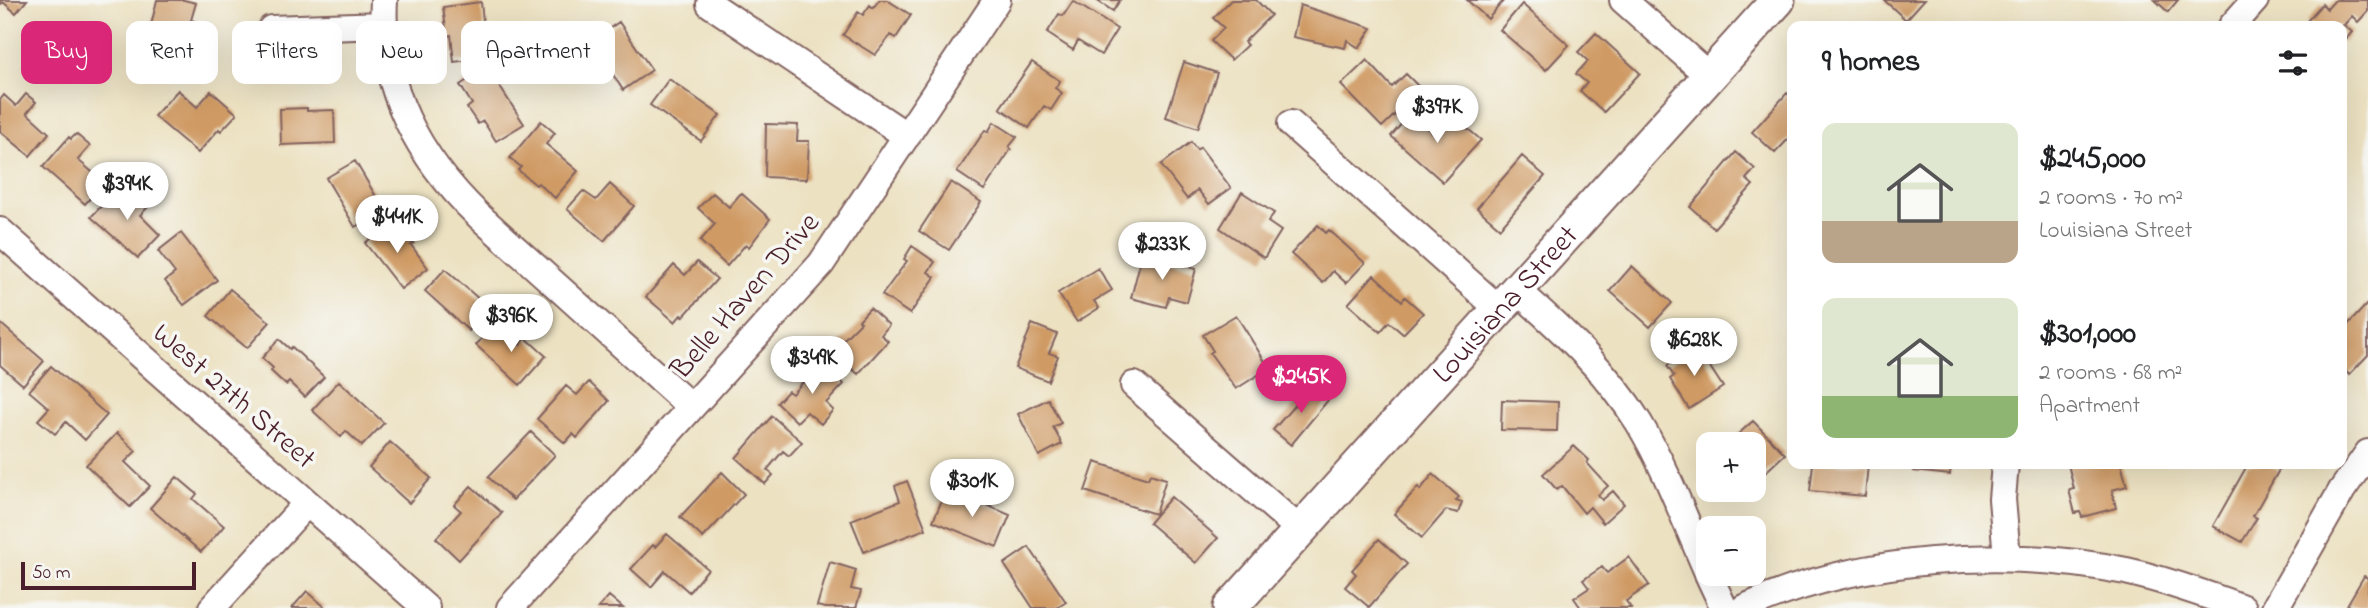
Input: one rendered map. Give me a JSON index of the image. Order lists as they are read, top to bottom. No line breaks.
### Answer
{"streets":{"main road":["Louisiana Street"],"street":["Belle Haven Drive","West 27th Street"]},"scale_bar":"50 m","page":{"chip":["Buy","Rent","Filters","New","Apartment"],"heading":"9 homes","price":["$397K","$394K","$441K","$233K","$396K","$628K","$349K","$245K","$301K"],"list":[{"name":"$245,000","note":"2 rooms · 70 m² · Louisiana Street"},{"name":"$301,000","note":"2 rooms · 68 m² · Apartment"}],"map_buttons":["+","−"],"scale":"50 m"}}
